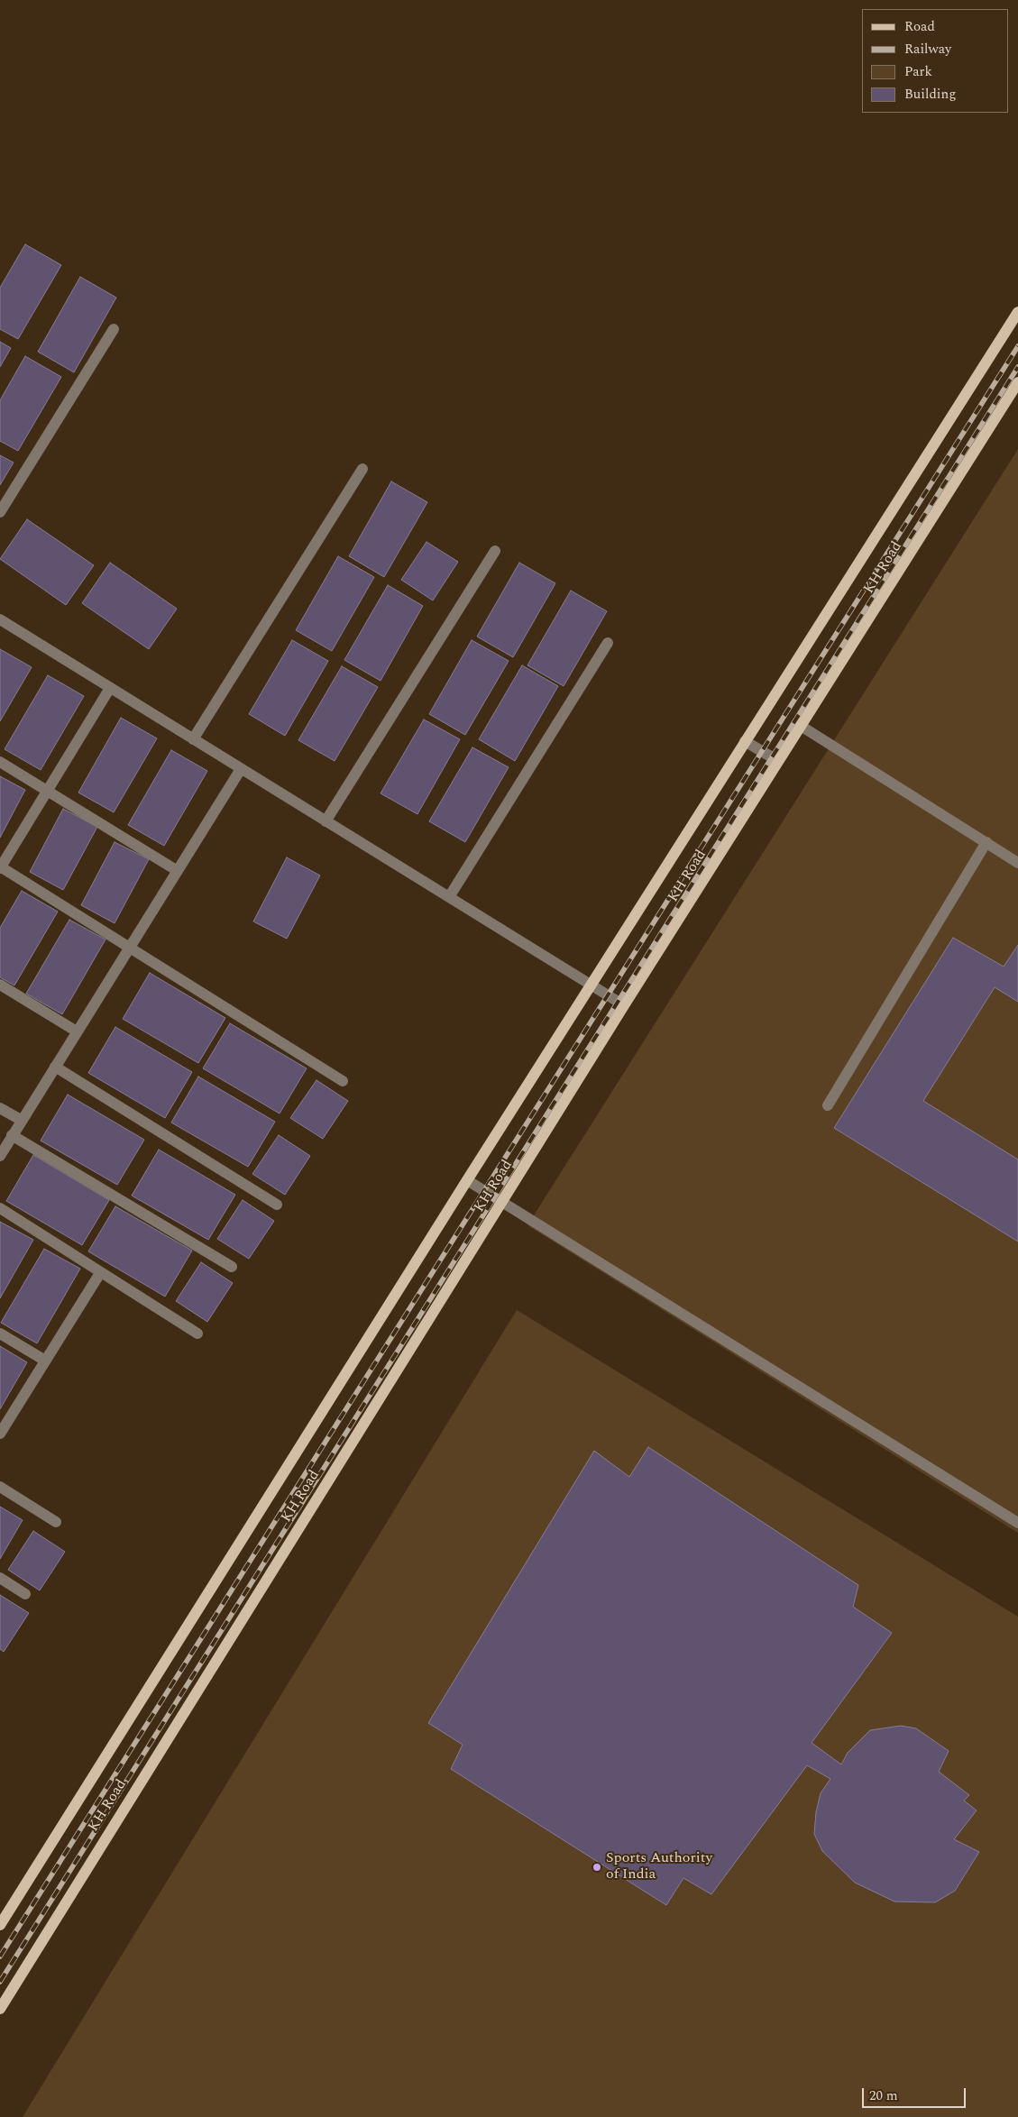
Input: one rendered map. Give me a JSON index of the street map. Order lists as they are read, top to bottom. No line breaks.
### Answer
{"streets":{"main road":["KH Road"]},"places":["Sports Authority of India"],"legend":["Road","Railway","Park","Building"],"scale_bar":"20 m"}
